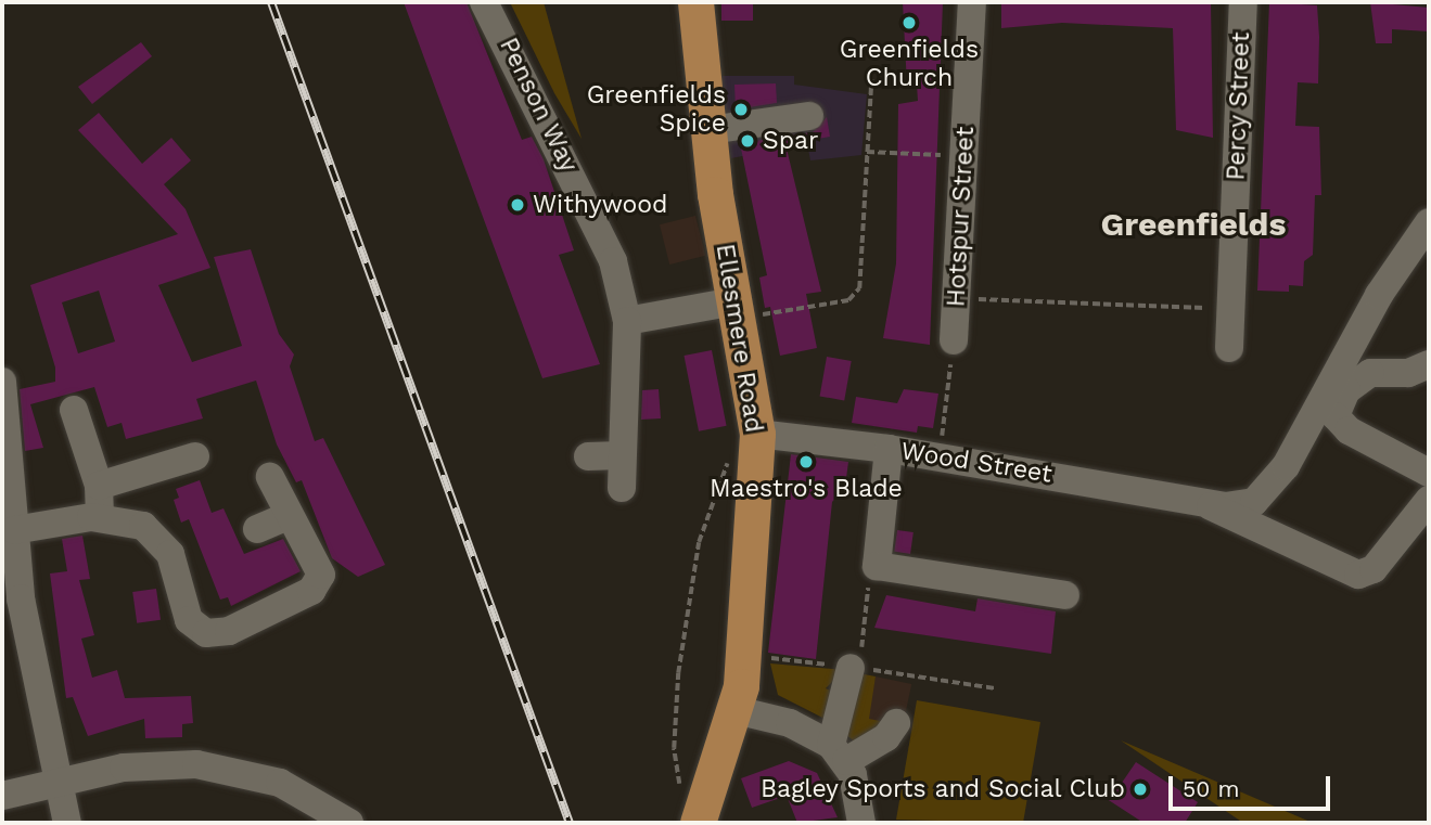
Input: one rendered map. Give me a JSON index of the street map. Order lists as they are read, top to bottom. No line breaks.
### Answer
{"streets":{"main road":["Ellesmere Road"],"street":["Penson Way","Percy Street","Hotspur Street","Wood Street"]},"crossings":[["Ellesmere Road","Wood Street"]],"districts":["Greenfields"],"places":["Greenfields Church","Greenfields Spice","Spar","Withywood","Maestro's Blade","Bagley Sports and Social Club"],"scale_bar":"50 m"}
